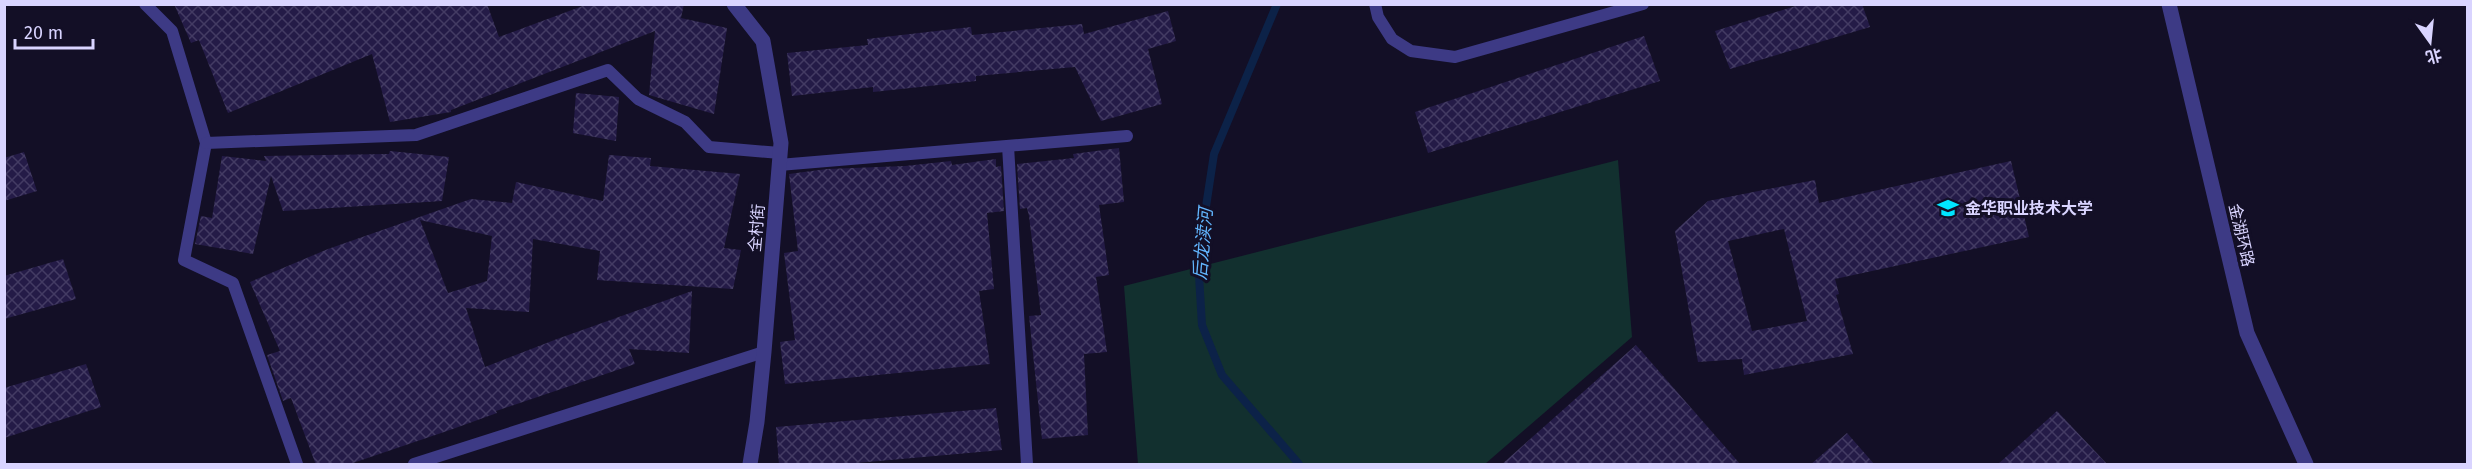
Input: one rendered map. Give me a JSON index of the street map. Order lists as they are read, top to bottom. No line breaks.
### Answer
{"streets":{"street":["全村街","金湖环路"]},"water":["后龙渎河"],"places":{"school or university":["金华职业技术大学"]},"scale_bar":"20 m","north":"bottom"}
